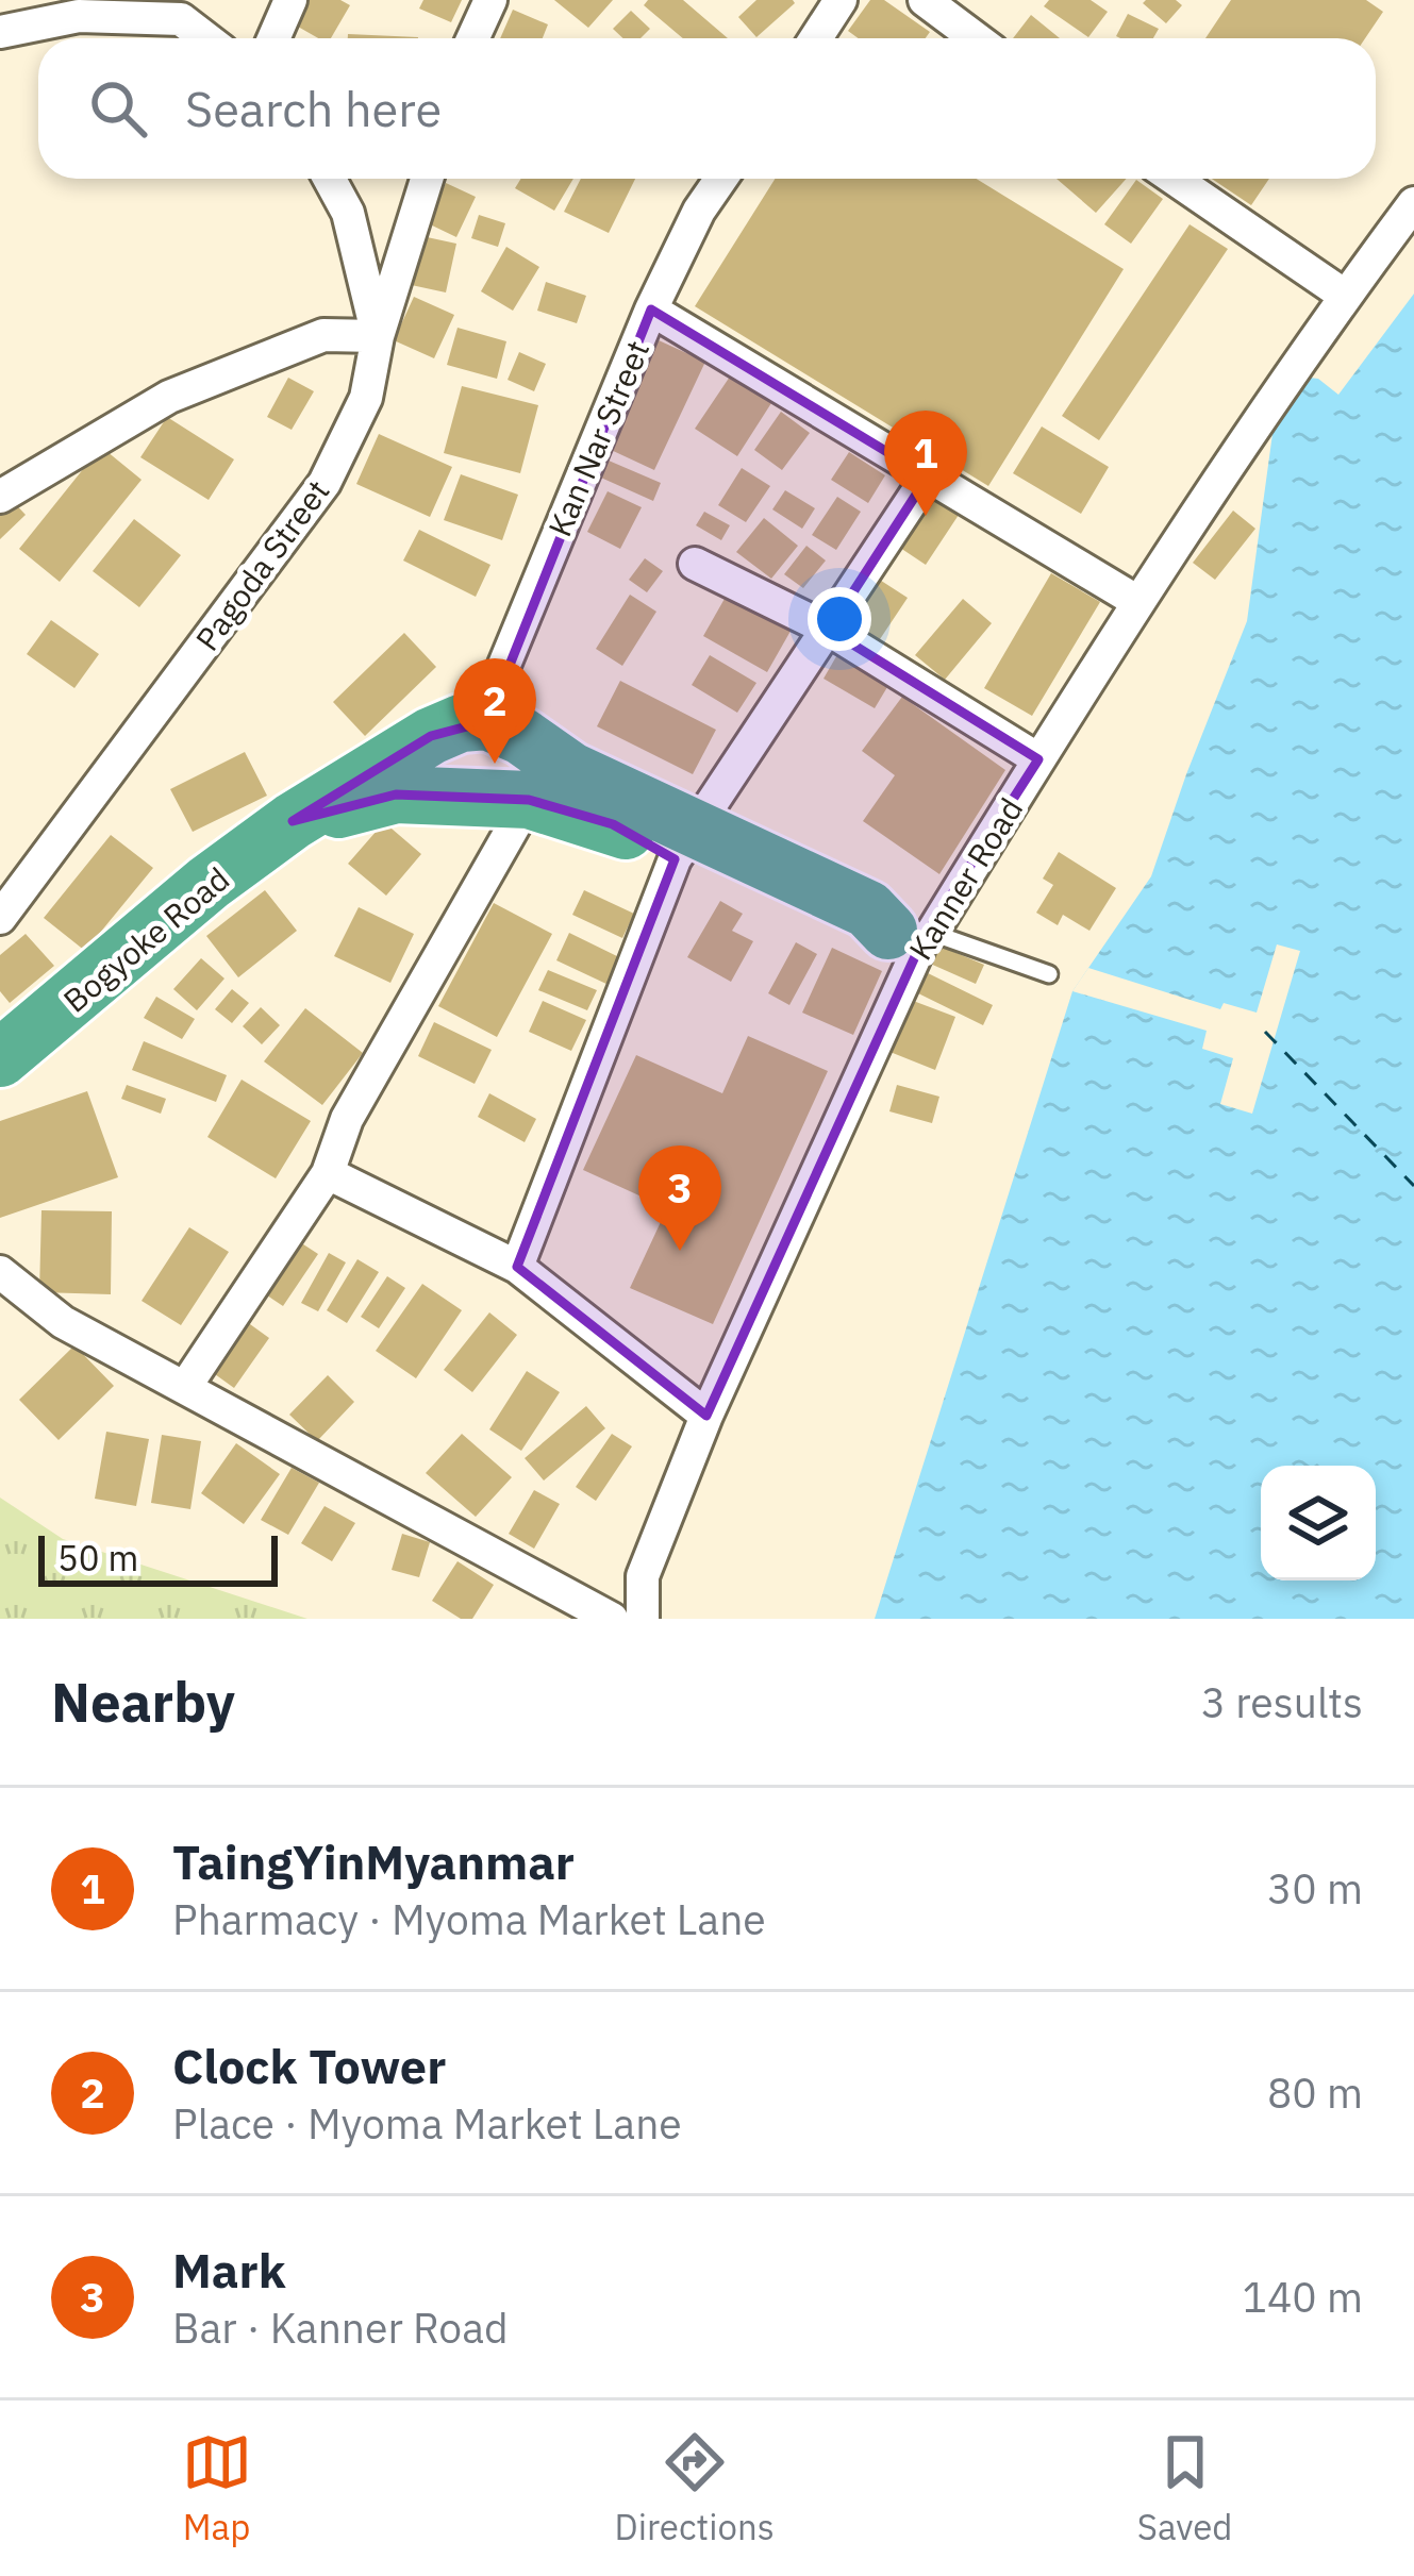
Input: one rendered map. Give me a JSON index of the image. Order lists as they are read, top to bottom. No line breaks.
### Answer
{"streets":{"highway":["Bogyoke Road"],"street":["Kan Nar Street","Pagoda Street","Kanner Road"]},"crossings":[["Kan Nar Street","Bogyoke Road"]],"scale_bar":"50 m","page":{"search":"Search here","pins":["1","2","3"],"scale":"50 m","heading":["Nearby","3 results"],"list":[{"mark":"1","name":"TaingYinMyanmar","note":"Pharmacy · Myoma Market Lane","value":"30 m"},{"mark":"2","name":"Clock Tower","note":"Place · Myoma Market Lane","value":"80 m"},{"mark":"3","name":"Mark","note":"Bar · Kanner Road","value":"140 m"}],"nav":["Map","Directions","Saved"]}}
